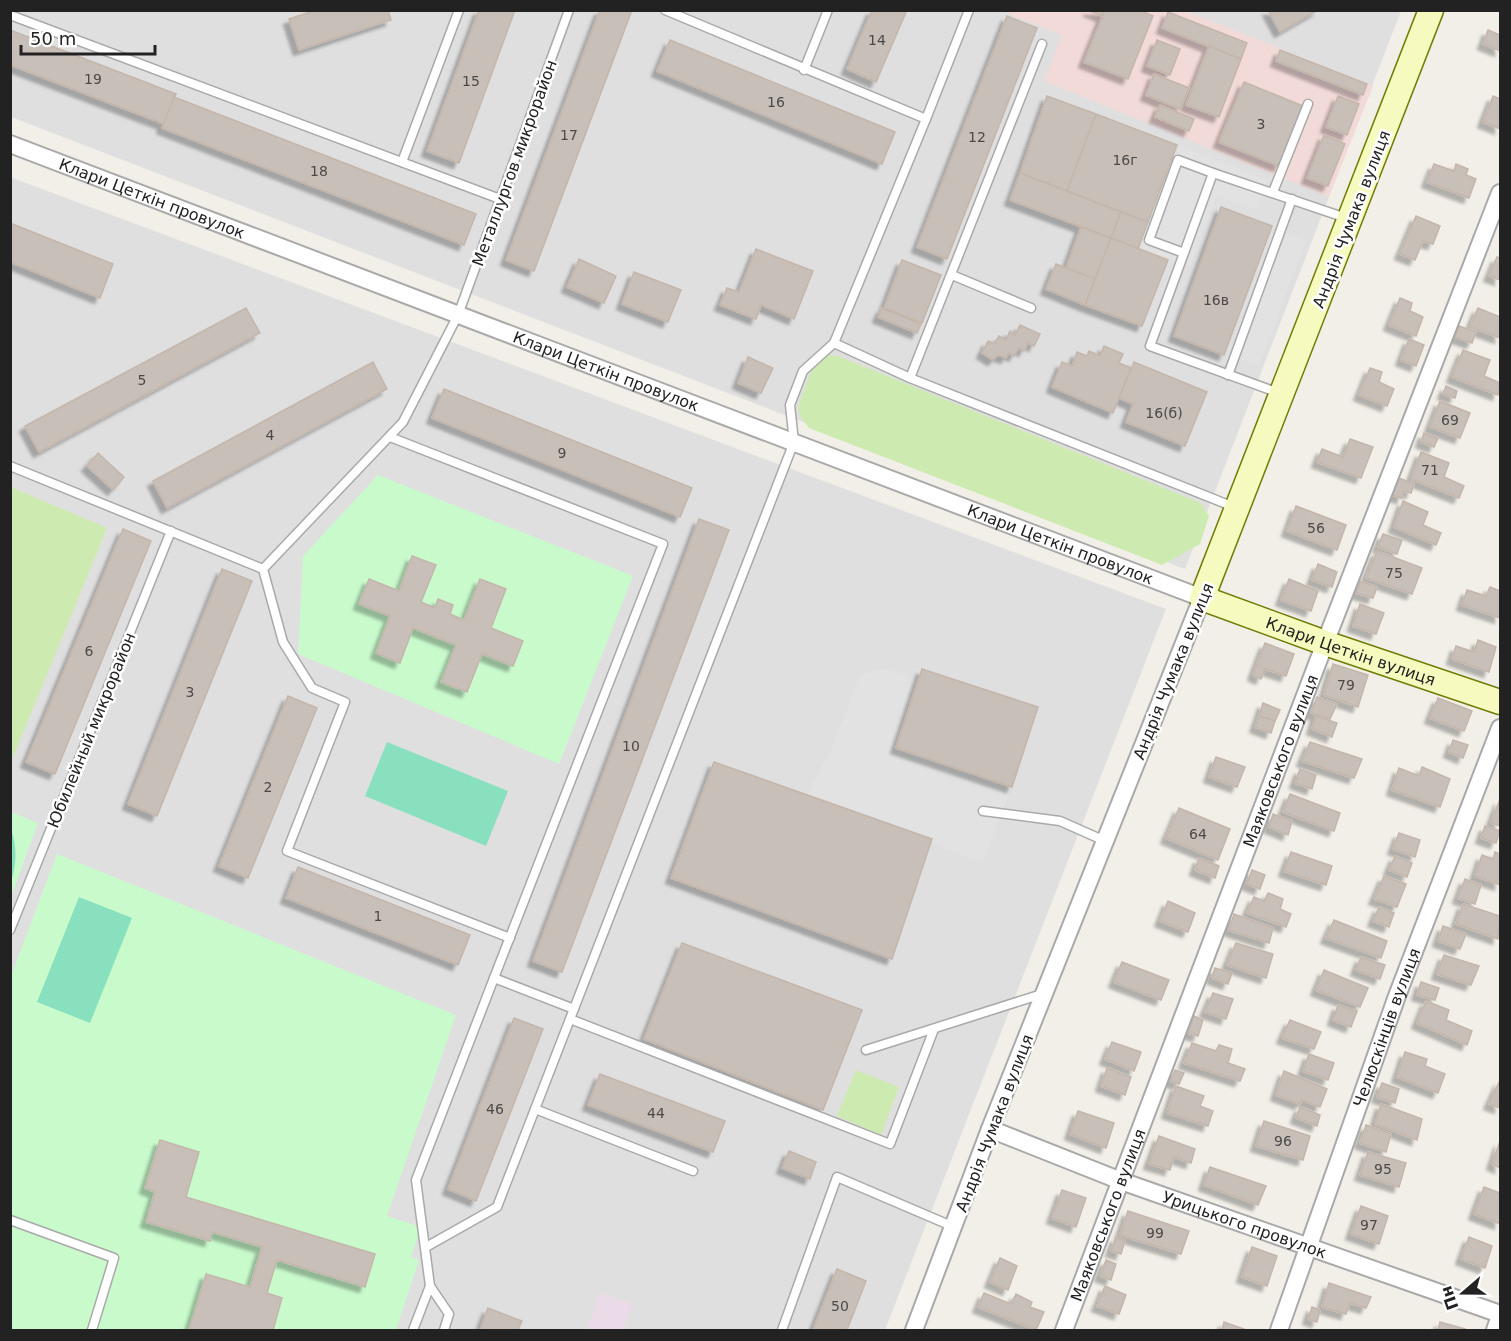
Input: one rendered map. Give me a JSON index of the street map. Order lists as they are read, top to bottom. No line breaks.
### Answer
{"streets":{"street":["Клари Цеткін провулок","Андрія Чумака вулиця","Клари Цеткін вулиця","Маяковського вулиця","Челюскінців вулиця","Урицького провулок"],"lane":["Металлургов микрорайон","Юбилейный микрорайон"]},"crossings":[["Металлургов микрорайон","Клари Цеткін провулок"],["Клари Цеткін провулок","Андрія Чумака вулиця"],["Клари Цеткін провулок","Клари Цеткін вулиця"],["Андрія Чумака вулиця","Клари Цеткін вулиця"],["Андрія Чумака вулиця","Урицького провулок"],["Клари Цеткін вулиця","Маяковського вулиця"],["Маяковського вулиця","Урицького провулок"],["Челюскінців вулиця","Урицького провулок"]],"house_numbers":["14","19","15","16","3","17","12","16г","18","16в","5","16(б)","69","4","9","71","56","75","6","79","3","10","2","64","1","46","44","96","95","97","99","50"],"scale_bar":"50 m","north":"left"}
